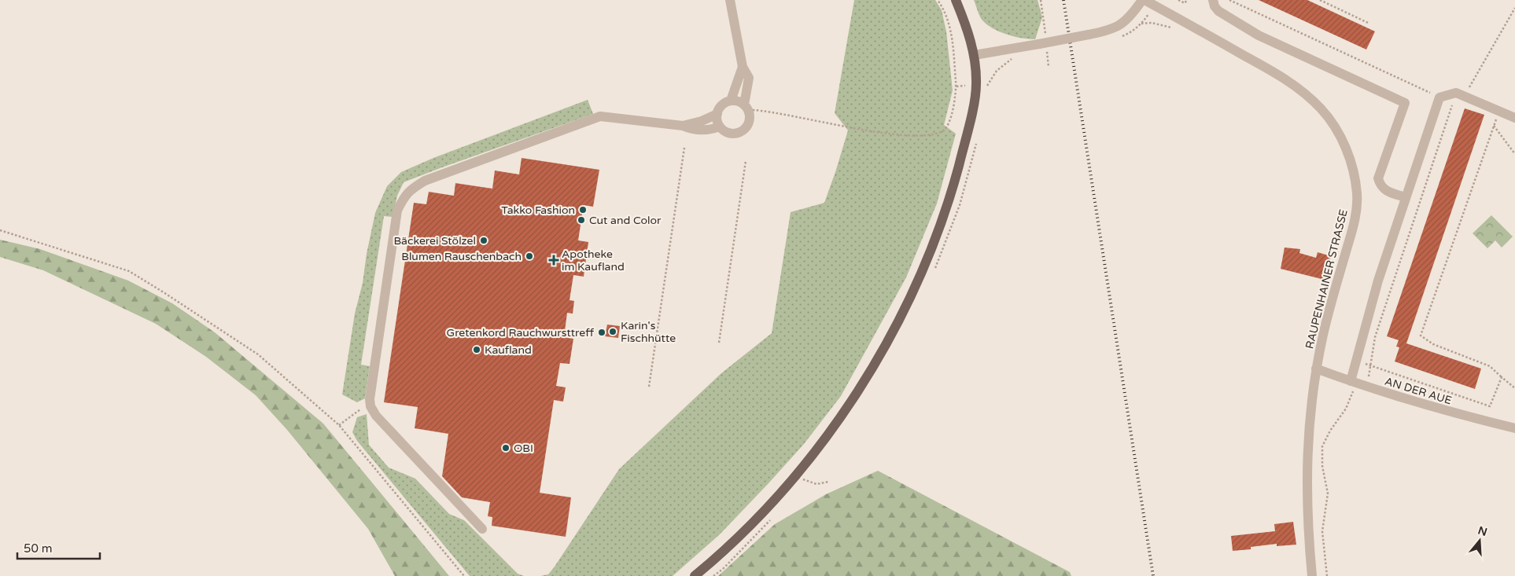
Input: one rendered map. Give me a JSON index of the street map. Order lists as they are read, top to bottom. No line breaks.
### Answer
{"streets":{"street":["RAUPENHAINER STRASSE","AN DER AUE"]},"crossings":[["RAUPENHAINER STRASSE","AN DER AUE"]],"places":{"other":["Takko Fashion","Cut and Color","Bäckerei Stölzel","Blumen Rauschenbach","Karin's Fischhütte","Gretenkord Rauchwursttreff","Kaufland","OBI"],"health":["Apotheke im Kaufland"]},"scale_bar":"50 m","north":"top"}
